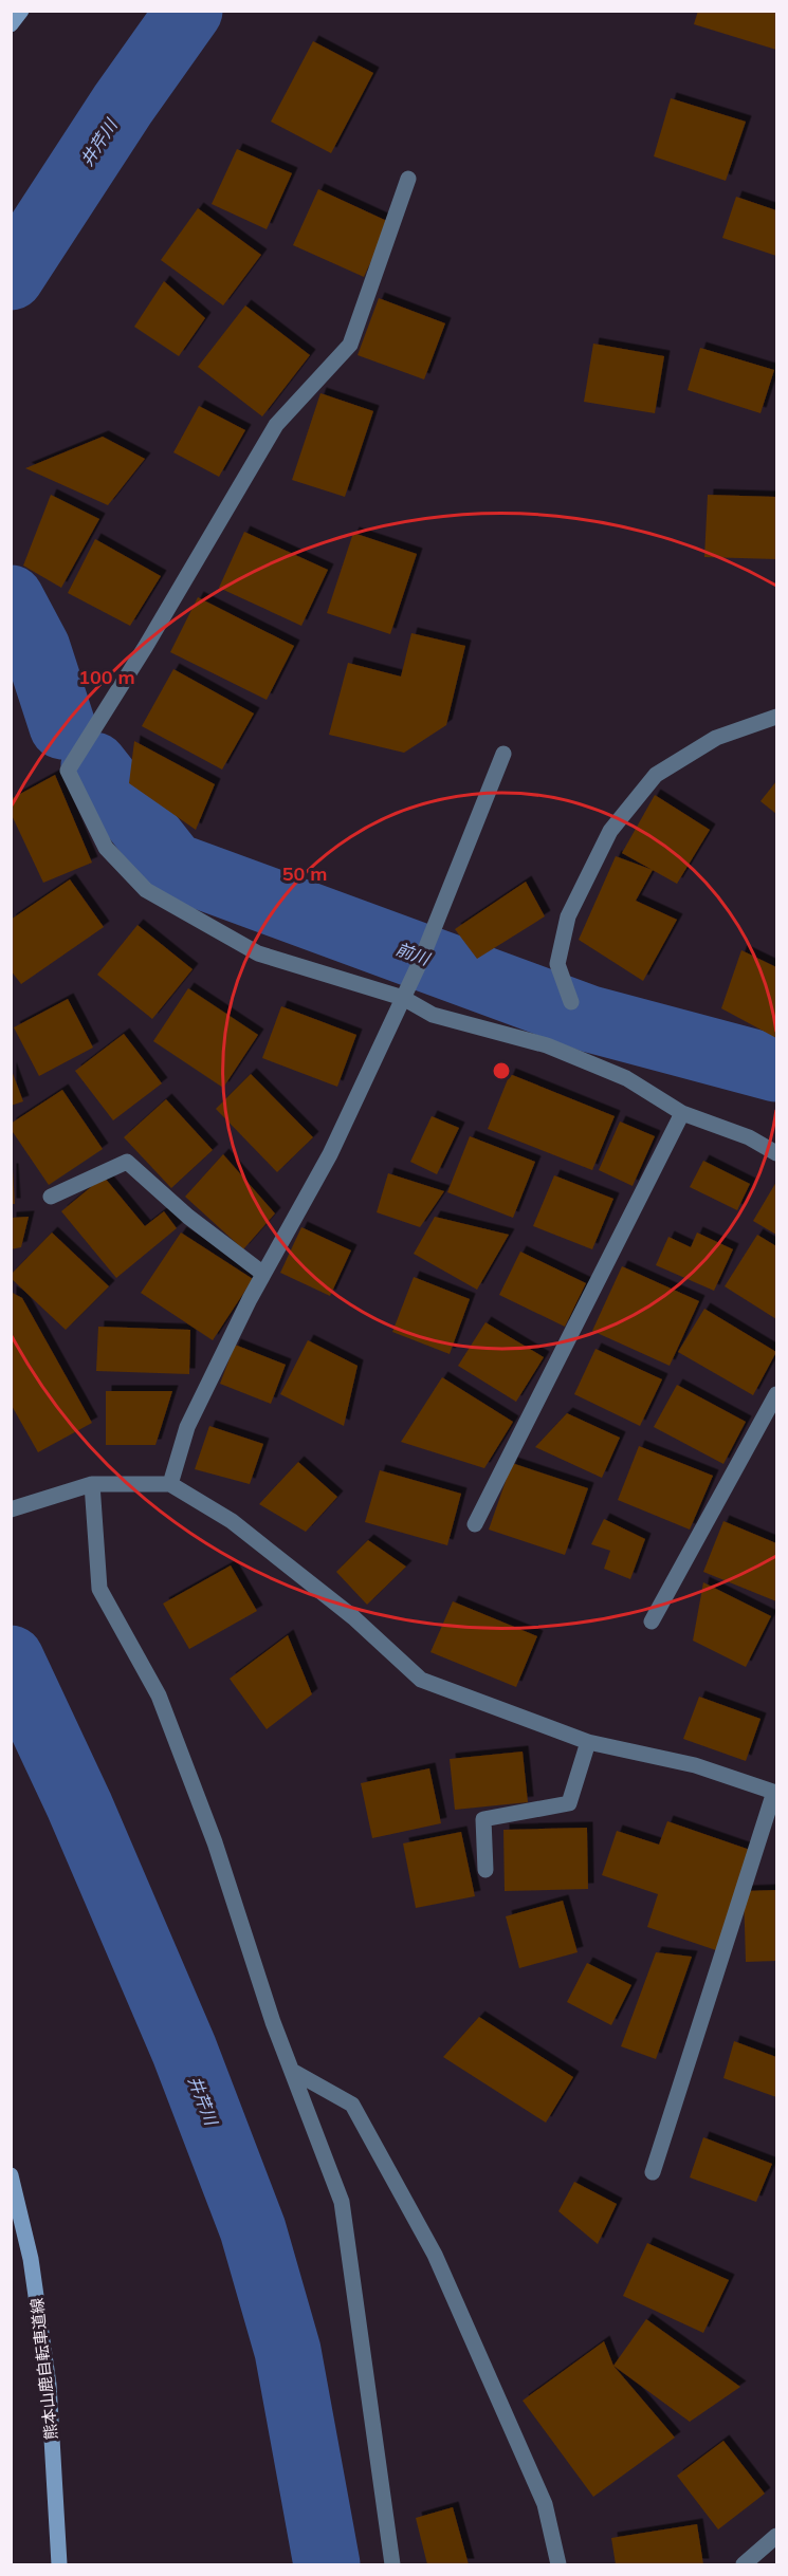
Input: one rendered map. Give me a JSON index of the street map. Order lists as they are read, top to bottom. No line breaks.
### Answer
{"streets":{"main road":["熊本山鹿自転車道線"]},"water":["井芹川","前川"],"rings":["100 m","50 m"]}
